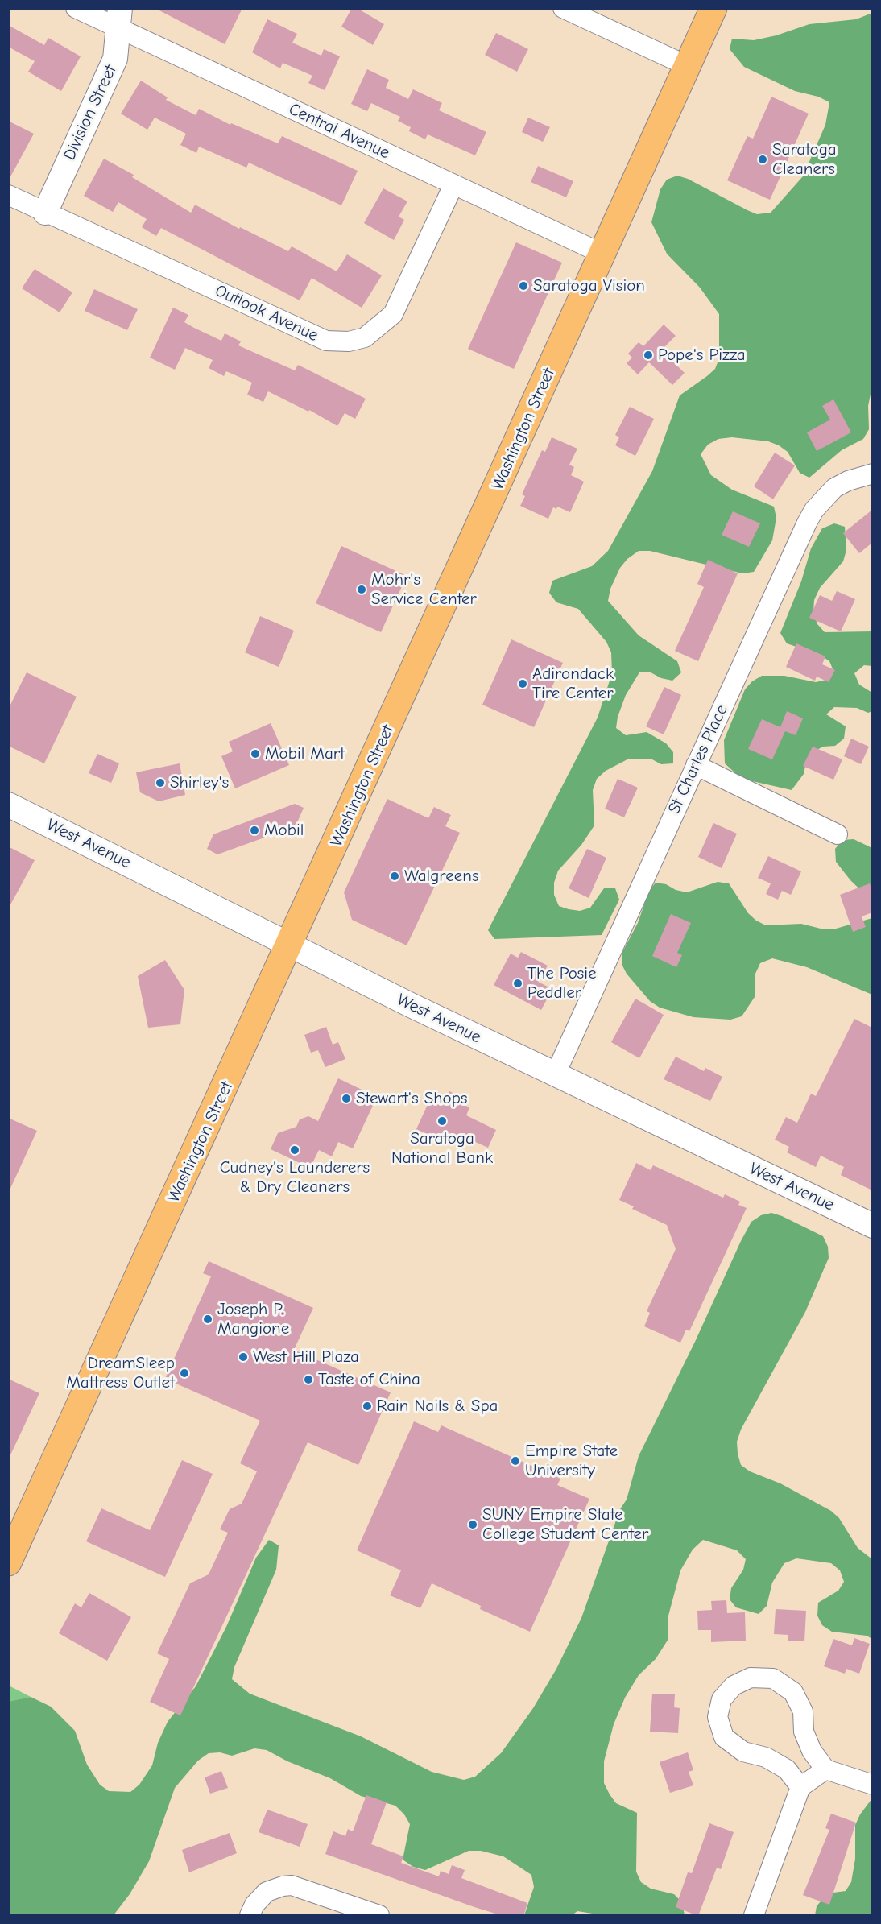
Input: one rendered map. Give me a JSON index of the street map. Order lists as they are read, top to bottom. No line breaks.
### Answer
{"streets":{"highway":["Washington Street"],"street":["Division Street","Central Avenue","Outlook Avenue","St Charles Place","West Avenue"]},"crossings":[["Division Street","Central Avenue"],["Division Street","Outlook Avenue"],["Central Avenue","Outlook Avenue"],["Central Avenue","Washington Street"],["Washington Street","West Avenue"],["St Charles Place","West Avenue"]],"places":["Saratoga Cleaners","Saratoga Vision","Pope's Pizza","Mohr's Service Center","Adirondack Tire Center","Mobil Mart","Shirley's","Mobil","Walgreens","The Posie Peddler","Stewart's Shops","Saratoga National Bank","Cudney's Launderers & Dry Cleaners","Joseph P. Mangione","West Hill Plaza","DreamSleep Mattress Outlet","Taste of China","Rain Nails & Spa","Empire State University","SUNY Empire State College Student Center"]}
